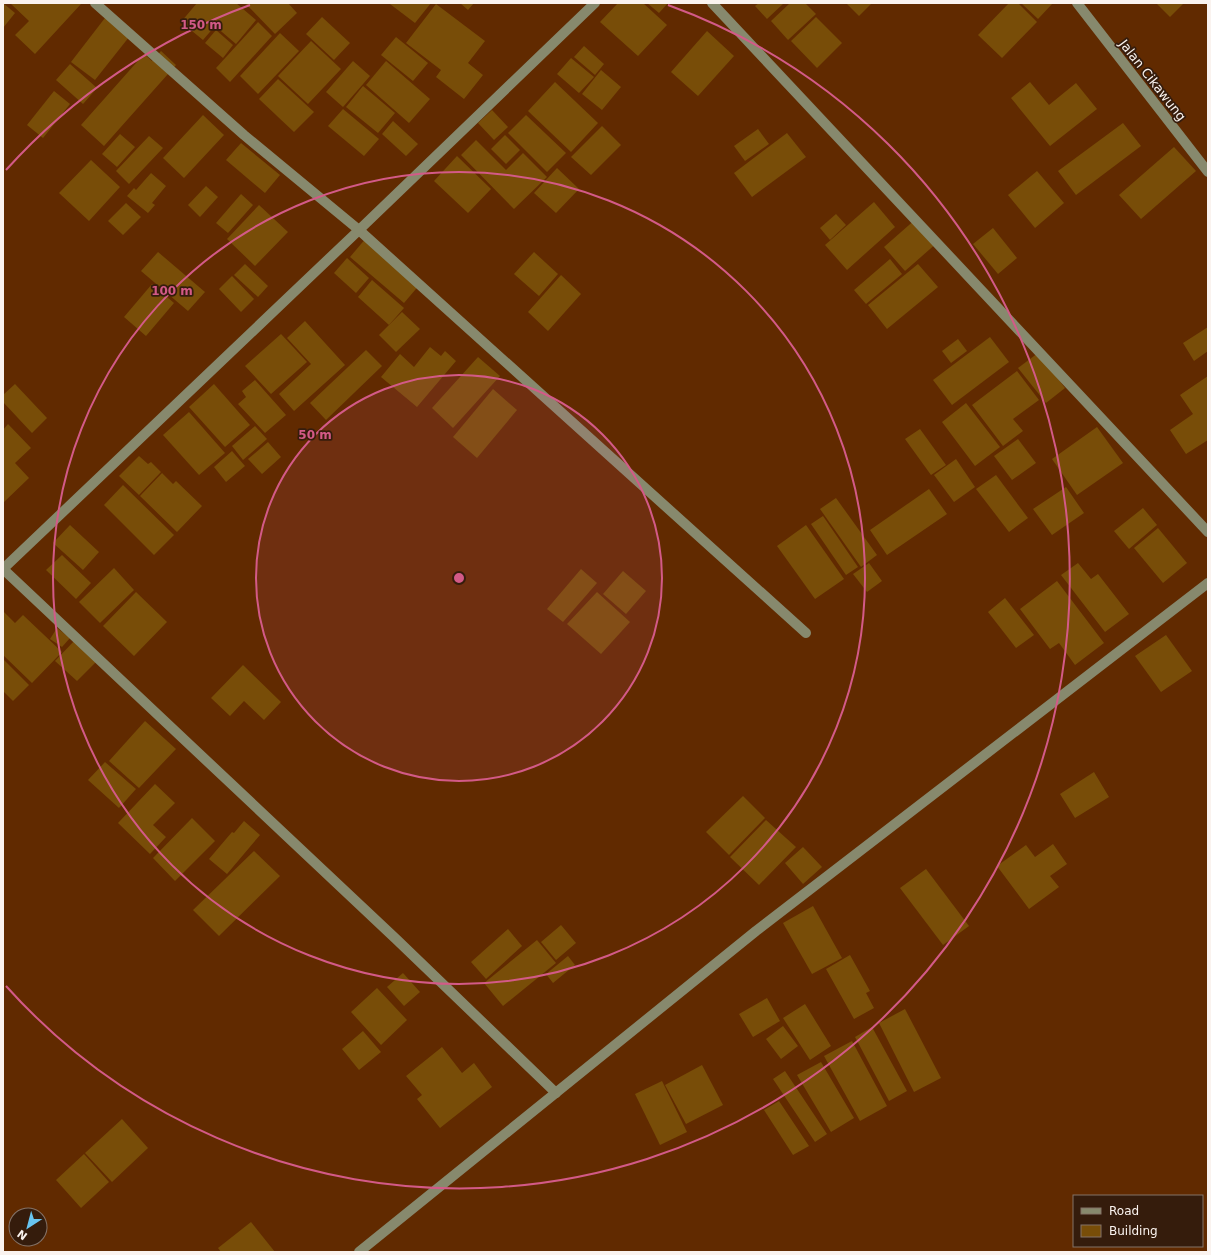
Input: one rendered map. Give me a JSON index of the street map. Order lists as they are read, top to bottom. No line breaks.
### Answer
{"streets":{"street":["Jalan Cikawung"]},"legend":["Road","Building"],"north":"bottom left","rings":["150 m","100 m","50 m"]}
